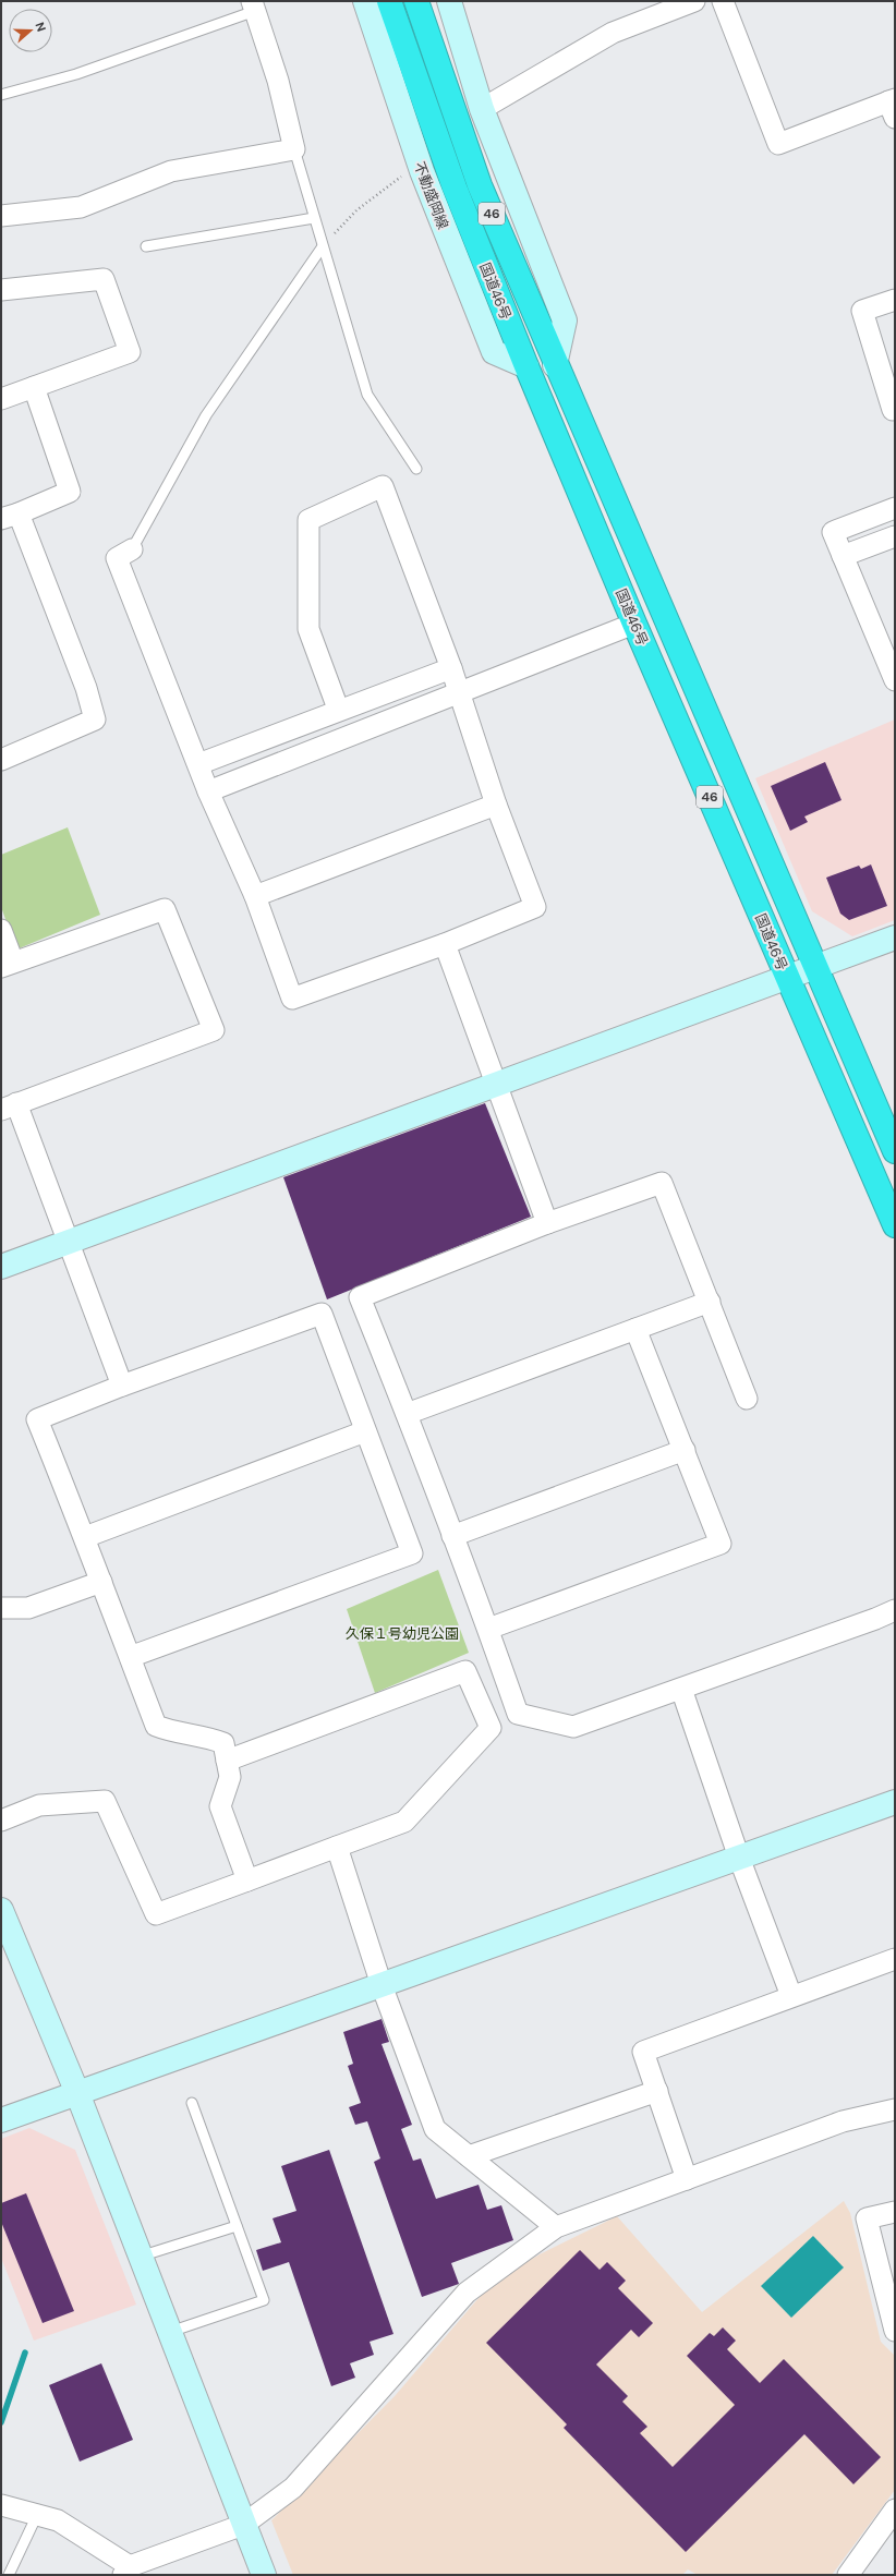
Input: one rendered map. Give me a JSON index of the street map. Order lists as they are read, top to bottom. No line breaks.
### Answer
{"streets":{"highway":["46","国道46号"],"street":["不動盛岡線"]},"crossings":[["不動盛岡線","国道46号"]],"parks":["久保１号幼児公園"],"north":"right"}
